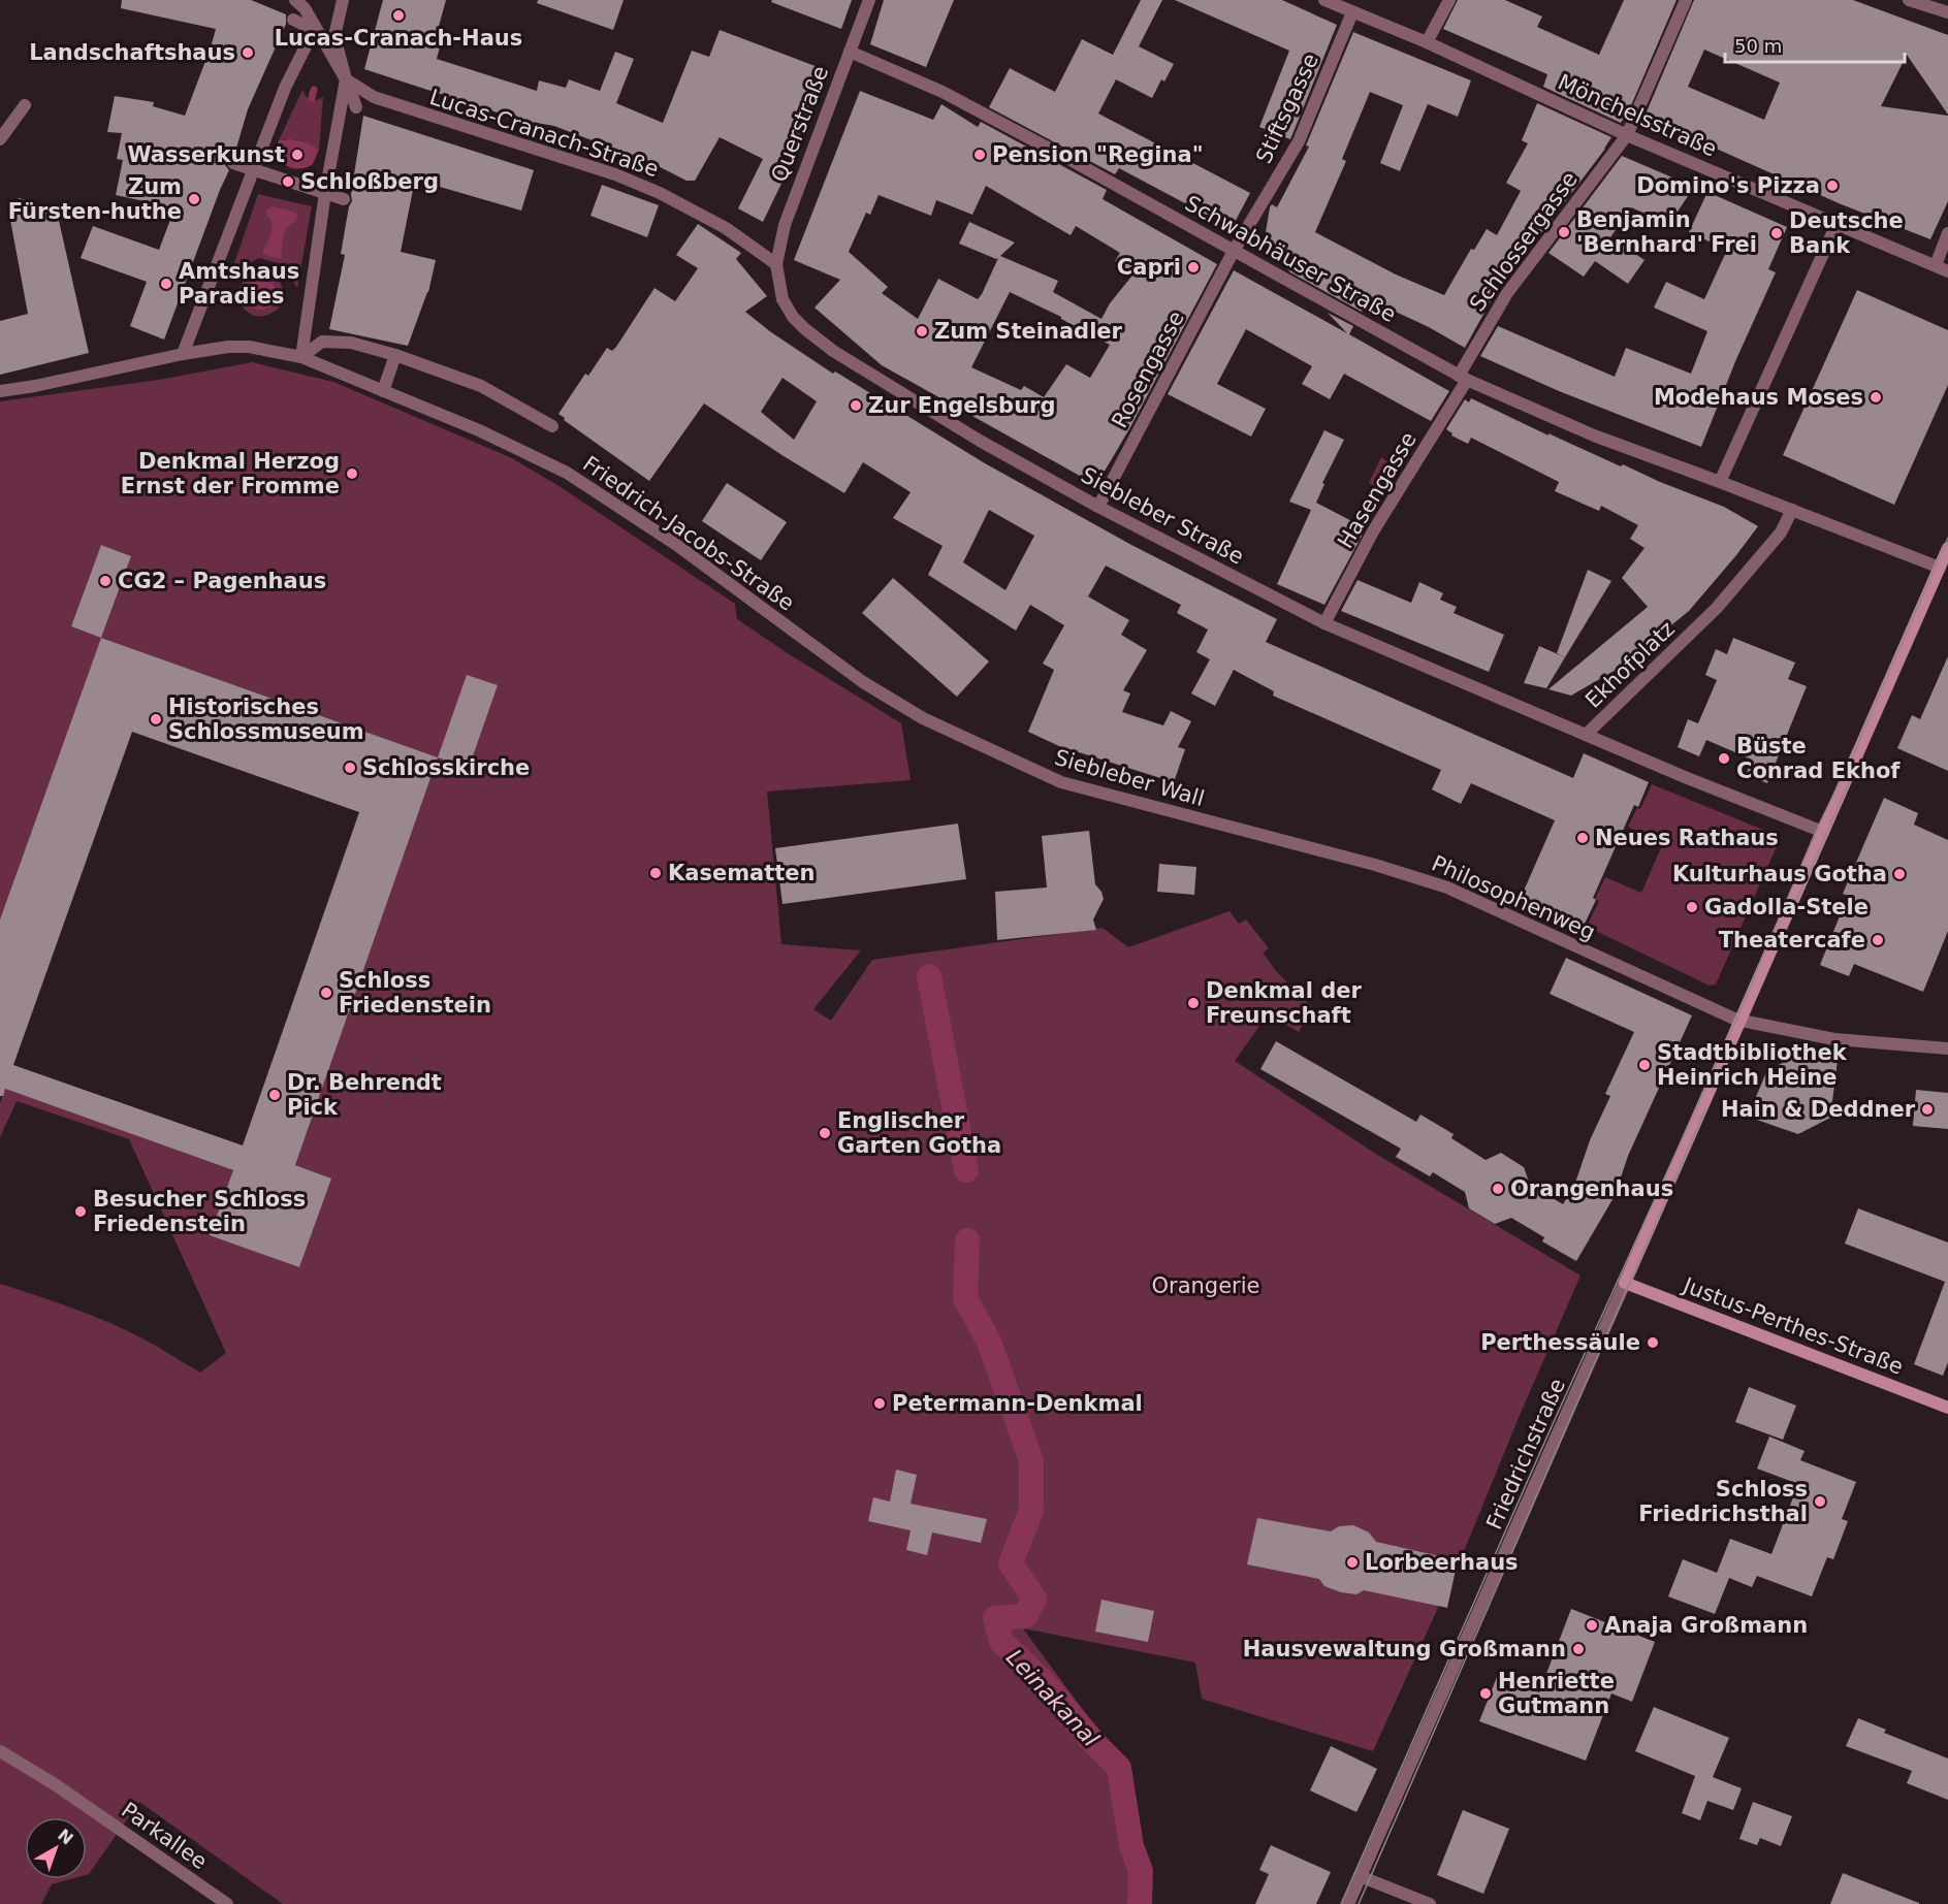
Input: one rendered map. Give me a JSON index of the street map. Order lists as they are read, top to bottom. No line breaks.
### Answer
{"streets":{"main road":["Justus-Perthes-Straße","Friedrichstraße"],"street":["Stiftsgasse","Mönchelsstraße","Querstraße","Lucas-Cranach-Straße","Schlossergasse","Schwabhäuser Straße","Rosengasse","Hasengasse","Siebleber Straße","Friedrich-Jacobs-Straße","Ekhofplatz","Siebleber Wall","Philosophenweg","Parkallee"]},"crossings":[["Stiftsgasse","Mönchelsstraße"],["Stiftsgasse","Schwabhäuser Straße"],["Stiftsgasse","Rosengasse"],["Mönchelsstraße","Schlossergasse"],["Querstraße","Lucas-Cranach-Straße"],["Querstraße","Schwabhäuser Straße"],["Querstraße","Siebleber Straße"],["Lucas-Cranach-Straße","Siebleber Straße"],["Schlossergasse","Schwabhäuser Straße"],["Schlossergasse","Hasengasse"],["Schwabhäuser Straße","Rosengasse"],["Schwabhäuser Straße","Hasengasse"],["Rosengasse","Siebleber Straße"],["Hasengasse","Siebleber Straße"],["Siebleber Straße","Ekhofplatz"],["Friedrich-Jacobs-Straße","Siebleber Wall"],["Siebleber Wall","Philosophenweg"],["Philosophenweg","Friedrichstraße"],["Justus-Perthes-Straße","Friedrichstraße"]],"water":["Leinakanal"],"parks":["Orangerie"],"places":["Lucas-Cranach-Haus","Landschaftshaus","Wasserkunst","Pension \"Regina\"","Schloßberg","Domino's Pizza","Zum Fürsten-huthe","Benjamin 'Bernhard' Frei","Deutsche Bank","Capri","Amtshaus Paradies","Zum Steinadler","Modehaus Moses","Zur Engelsburg","Denkmal Herzog Ernst der Fromme","CG2 – Pagenhaus","Historisches Schlossmuseum","Büste Conrad Ekhof","Schlosskirche","Neues Rathaus","Kasematten","Kulturhaus Gotha","Gadolla-Stele","Theatercafe","Schloss Friedenstein","Denkmal der Freunschaft","Stadtbibliothek Heinrich Heine","Dr. Behrendt Pick","Hain & Deddner","Englischer Garten Gotha","Orangenhaus","Besucher Schloss Friedenstein","Perthessäule","Petermann-Denkmal","Schloss Friedrichsthal","Lorbeerhaus","Anaja Großmann","Hausvewaltung Großmann","Henriette Gutmann"],"scale_bar":"50 m","north":"top right"}
